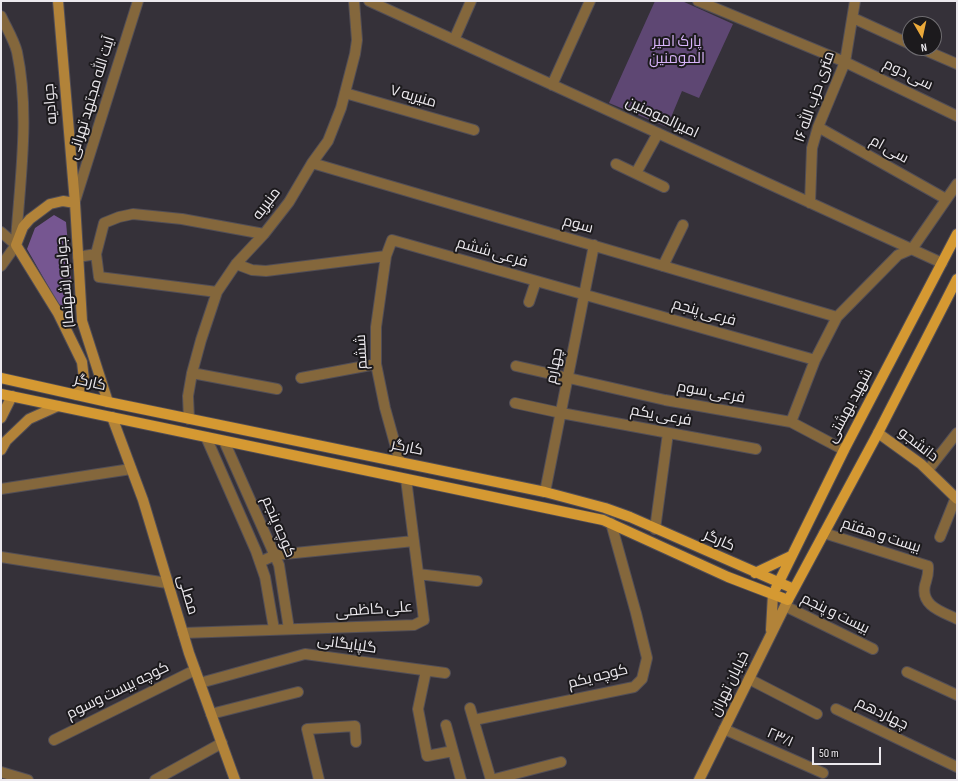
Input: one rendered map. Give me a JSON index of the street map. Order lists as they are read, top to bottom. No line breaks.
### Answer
{"streets":{"main road":["کارگر","شهید بهشتی"],"street":["سی دوم","منیریه ۷","۱۶ متری حزب الله","آیت الله مجتهد تهرانی","جوادیه","امیرالمومنین","سی ام","منیریه","سوم","فرعی ششم","جوادیه (شهنما)","فرعی پنجم","ششم","چهارم","فرعی سوم","فرعی یکم","دانشجو","کوچه پنجم","بیست و هفتم","مصلی","علی کاظمی","بیست و پنجم","گلپایگانی","کوچه یکم","خیابان تهران","کوچه بیست وسوم","چهاردهم","۲۳/۱"]},"crossings":[["سی دوم","۱۶ متری حزب الله"],["منیریه ۷","منیریه"],["۱۶ متری حزب الله","امیرالمومنین"],["۱۶ متری حزب الله","سی ام"],["آیت الله مجتهد تهرانی","جوادیه"],["آیت الله مجتهد تهرانی","جوادیه (شهنما)"],["جوادیه","جوادیه (شهنما)"],["امیرالمومنین","شهید بهشتی"],["منیریه","سوم"],["منیریه","کارگر"],["سوم","چهارم"],["فرعی ششم","فرعی پنجم"],["فرعی ششم","ششم"],["فرعی ششم","چهارم"],["جوادیه (شهنما)","کارگر"],["فرعی پنجم","چهارم"],["ششم","کارگر"],["چهارم","کارگر"],["چهارم","فرعی سوم"],["چهارم","فرعی یکم"],["کارگر","شهید بهشتی"],["کارگر","کوچه پنجم"],["کارگر","مصلی"],["کارگر","علی کاظمی"],["کارگر","بیست و پنجم"],["کارگر","کوچه یکم"],["کارگر","خیابان تهران"],["فرعی سوم","شهید بهشتی"],["کوچه پنجم","علی کاظمی"],["مصلی","علی کاظمی"],["مصلی","گلپایگانی"],["مصلی","کوچه بیست وسوم"],["بیست و پنجم","خیابان تهران"],["خیابان تهران","۲۳/۱"]],"parks":["پارک امیر المومنین"],"scale_bar":"50 m","north":"bottom"}
